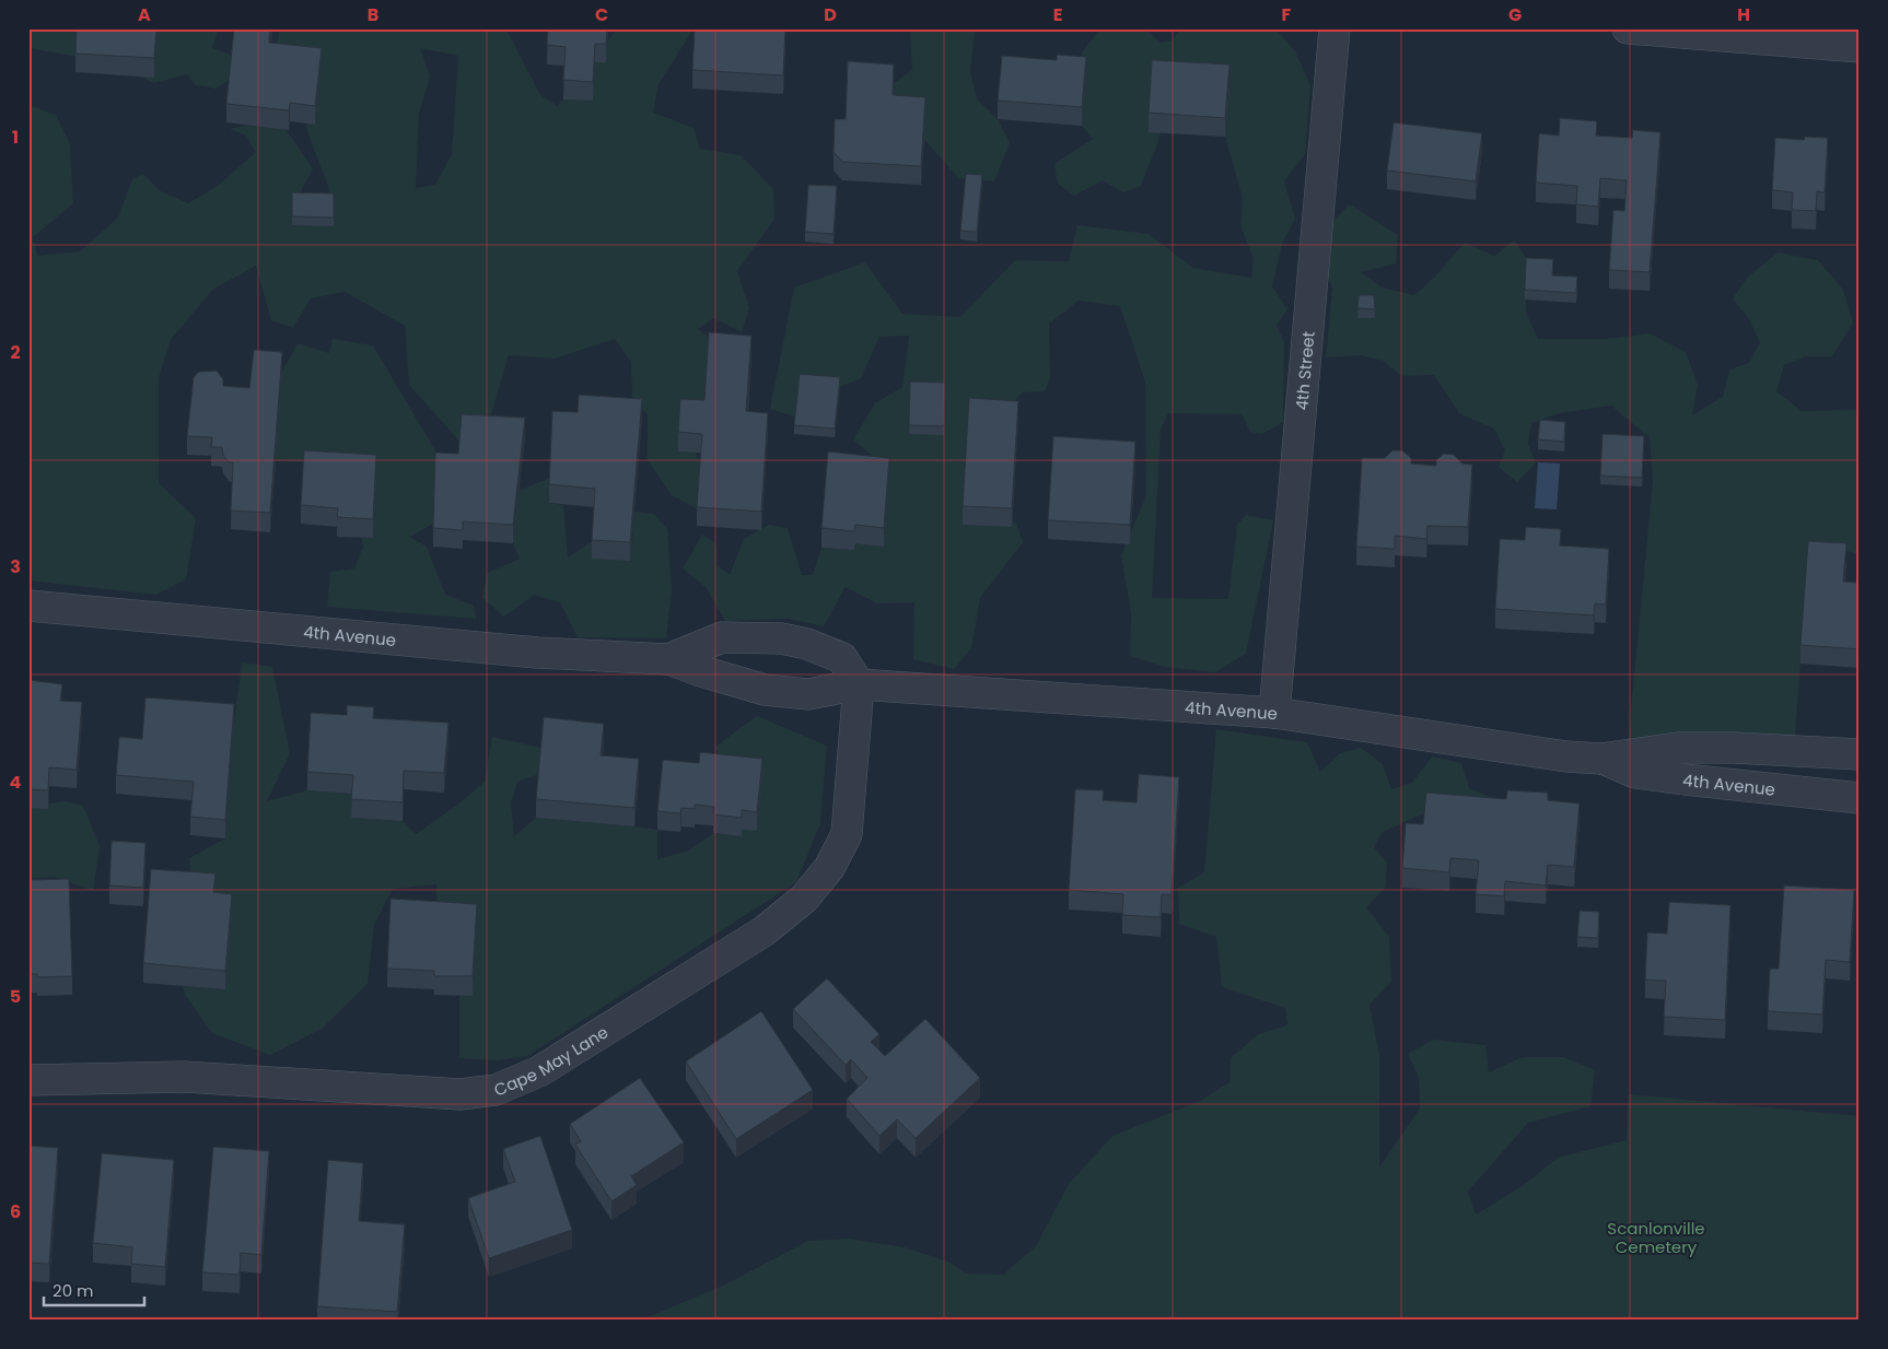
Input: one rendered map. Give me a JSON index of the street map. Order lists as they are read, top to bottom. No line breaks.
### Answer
{"streets":{"street":["4th Street","4th Avenue","Cape May Lane"]},"crossings":[["4th Street","4th Avenue"],["4th Avenue","Cape May Lane"]],"parks":["Scanlonville Cemetery"],"scale_bar":"20 m","grid":{"columns":["A","B","C","D","E","F","G","H"],"rows":["1","2","3","4","5","6"]}}
